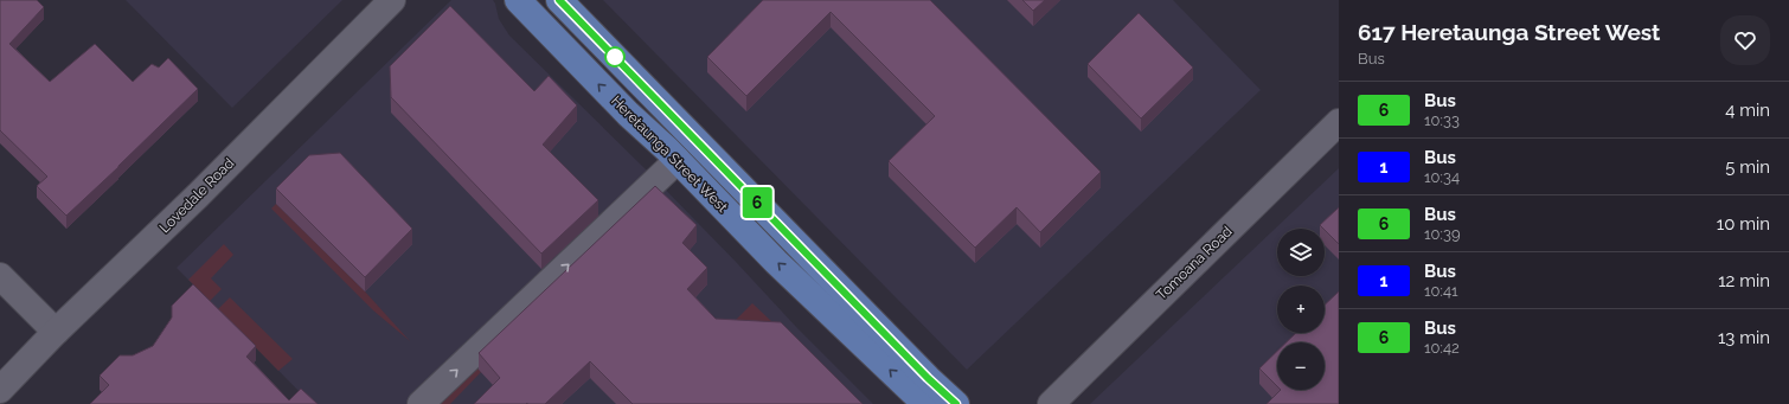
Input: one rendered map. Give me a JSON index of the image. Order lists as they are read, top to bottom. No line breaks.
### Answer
{"streets":{"main road":["Heretaunga Street West"],"street":["Lovedale Road","Tomoana Road"]},"lines":["bus line 6"],"page":{"on_map":"6","heading":["617 Heretaunga Street West","Bus"],"list":[{"mark":"6","name":"Bus","note":"10:33","value":"4 min"},{"mark":"1","name":"Bus","note":"10:34","value":"5 min"},{"mark":"6","name":"Bus","note":"10:39","value":"10 min"},{"mark":"1","name":"Bus","note":"10:41","value":"12 min"},{"mark":"6","name":"Bus","note":"10:42","value":"13 min"}],"map_buttons":["+","−"]}}
